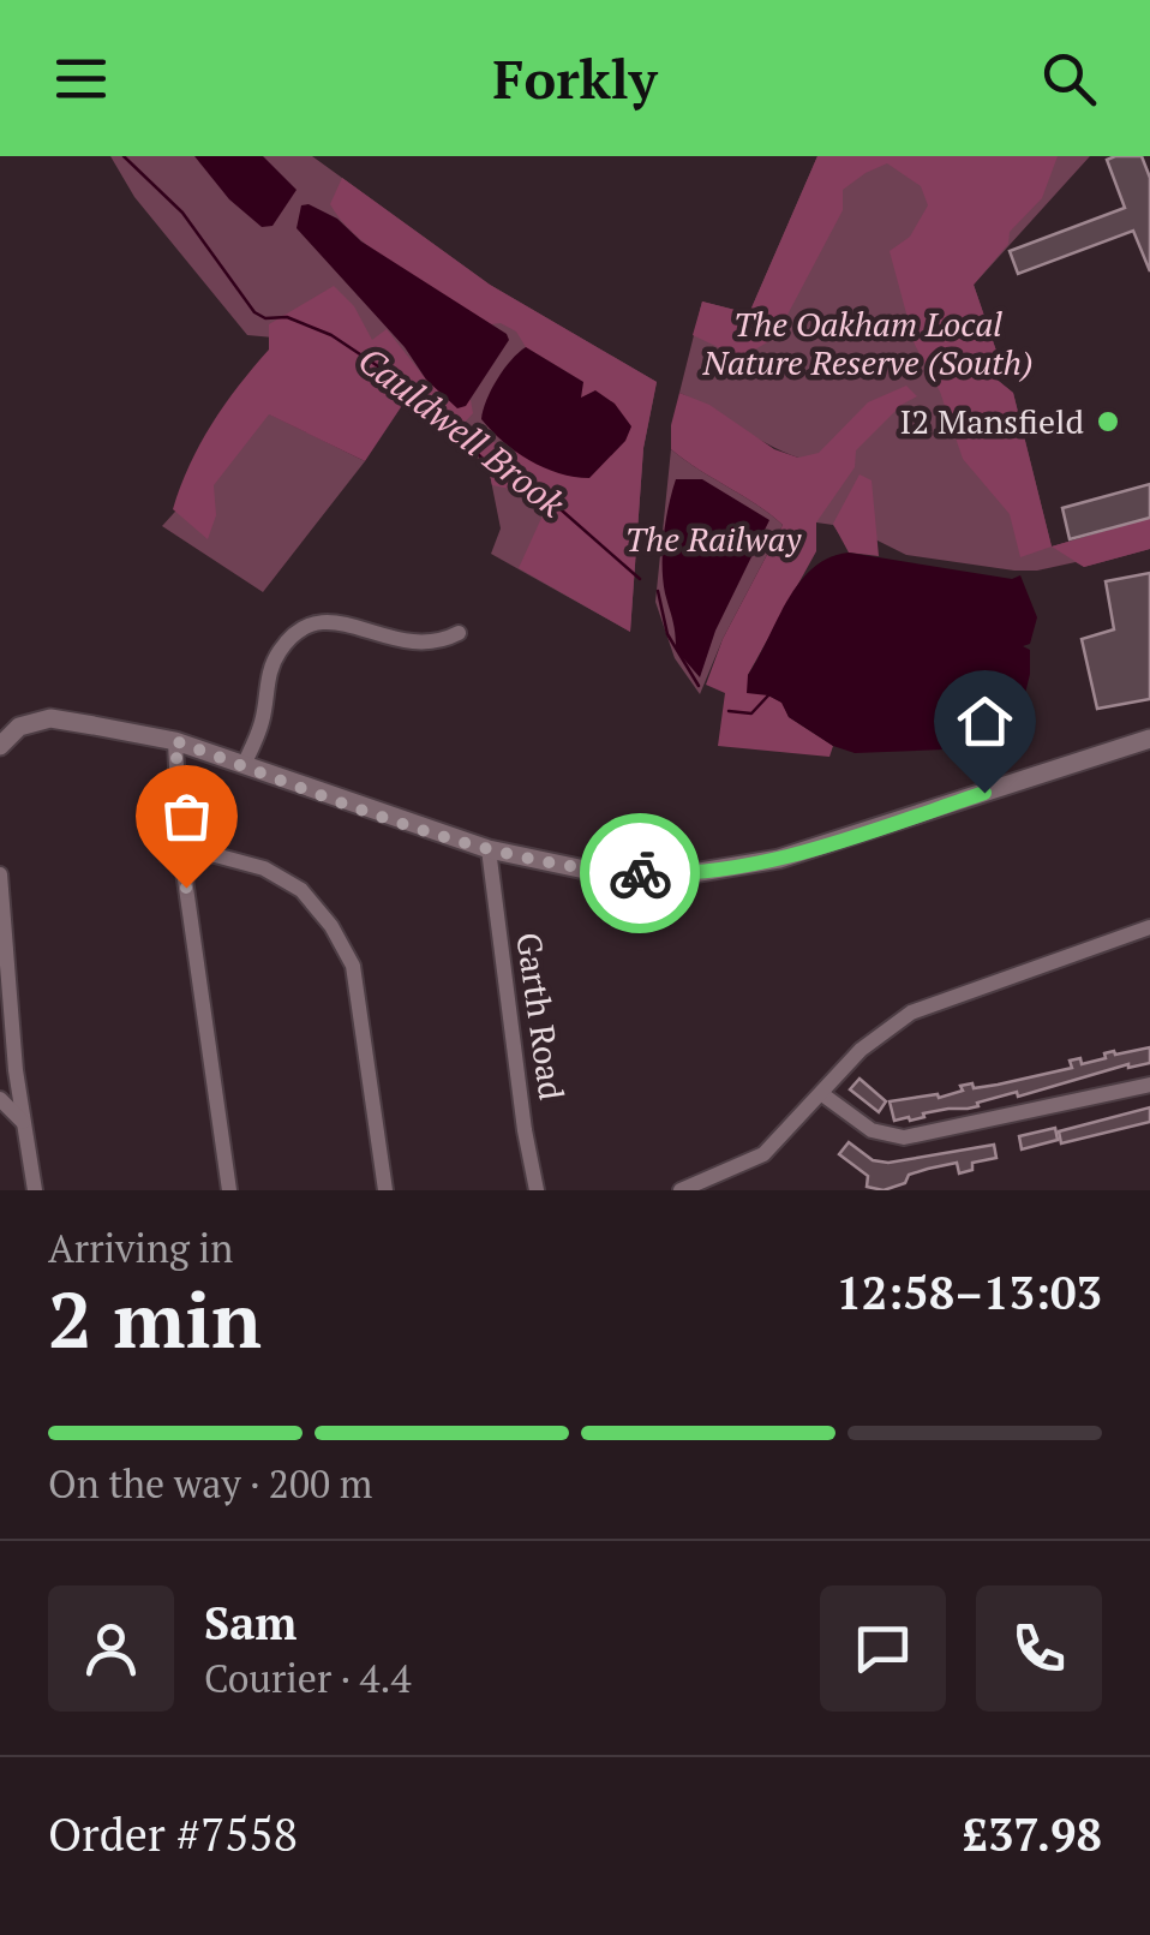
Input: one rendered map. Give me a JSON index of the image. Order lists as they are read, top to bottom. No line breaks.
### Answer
{"streets":{"street":["Garth Road"]},"water":["Cauldwell Brook"],"parks":["The Oakham Local Nature Reserve (South)","The Railway"],"places":["I2 Mansfield"],"page":{"header":"Forkly","heading":["2 min","Arriving in","12:58–13:03"],"panel":["Sam","Courier · 4.4","Order #7558","£37.98"],"bar":"On the way · 200 m"}}
